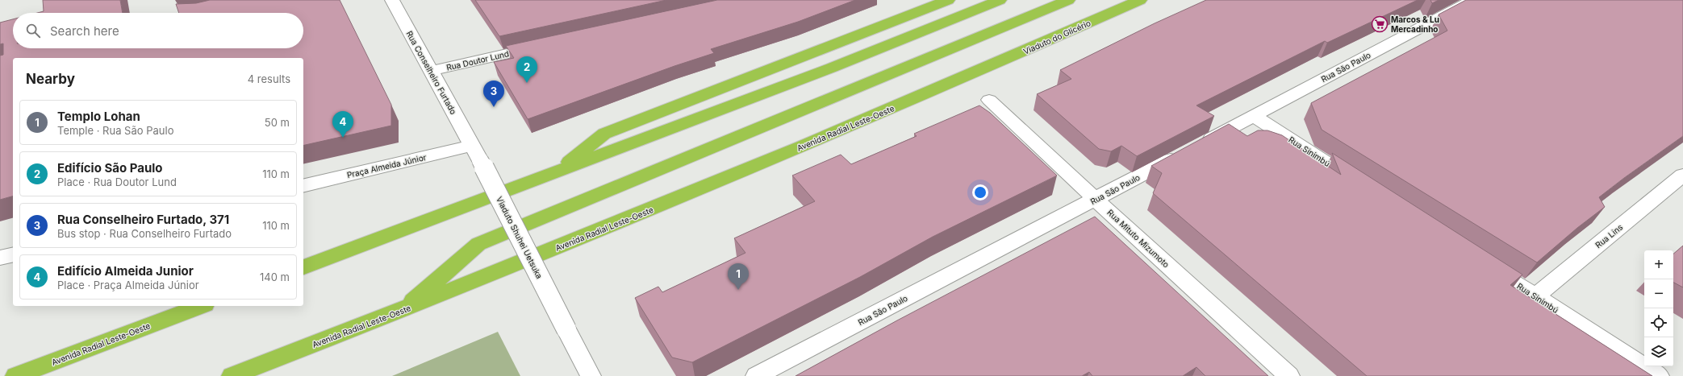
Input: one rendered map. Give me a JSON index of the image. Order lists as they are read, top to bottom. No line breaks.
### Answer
{"streets":{"highway":["Viaduto do Glicério","Avenida Radial Leste-Oeste"],"street":["Rua Doutor Lund","Rua São Paulo","Rua Conselheiro Furtado","Rua Sinimbú","Praça Almeida Júnior","Rua Lins","Viaduto Shuhei Uetsuka","Rua Mituto Mizumoto"]},"crossings":[["Viaduto do Glicério","Avenida Radial Leste-Oeste"],["Rua Doutor Lund","Rua Conselheiro Furtado"],["Rua São Paulo","Rua Sinimbú"],["Rua São Paulo","Rua Mituto Mizumoto"],["Rua Conselheiro Furtado","Praça Almeida Júnior"],["Rua Conselheiro Furtado","Viaduto Shuhei Uetsuka"],["Rua Sinimbú","Rua Lins"],["Praça Almeida Júnior","Viaduto Shuhei Uetsuka"]],"places":{"supermarket":["Marcos & Lu Mercadinho"]},"page":{"search":"Search here","pins":["2","3","4","1"],"heading":["Nearby","4 results"],"list":[{"mark":"1","name":"Templo Lohan","note":"Temple · Rua São Paulo","value":"50 m"},{"mark":"2","name":"Edifício São Paulo","note":"Place · Rua Doutor Lund","value":"110 m"},{"mark":"3","name":"Rua Conselheiro Furtado, 371","note":"Bus stop · Rua Conselheiro Furtado","value":"110 m"},{"mark":"4","name":"Edifício Almeida Junior","note":"Place · Praça Almeida Júnior","value":"140 m"}],"map_buttons":["+","−"]}}
